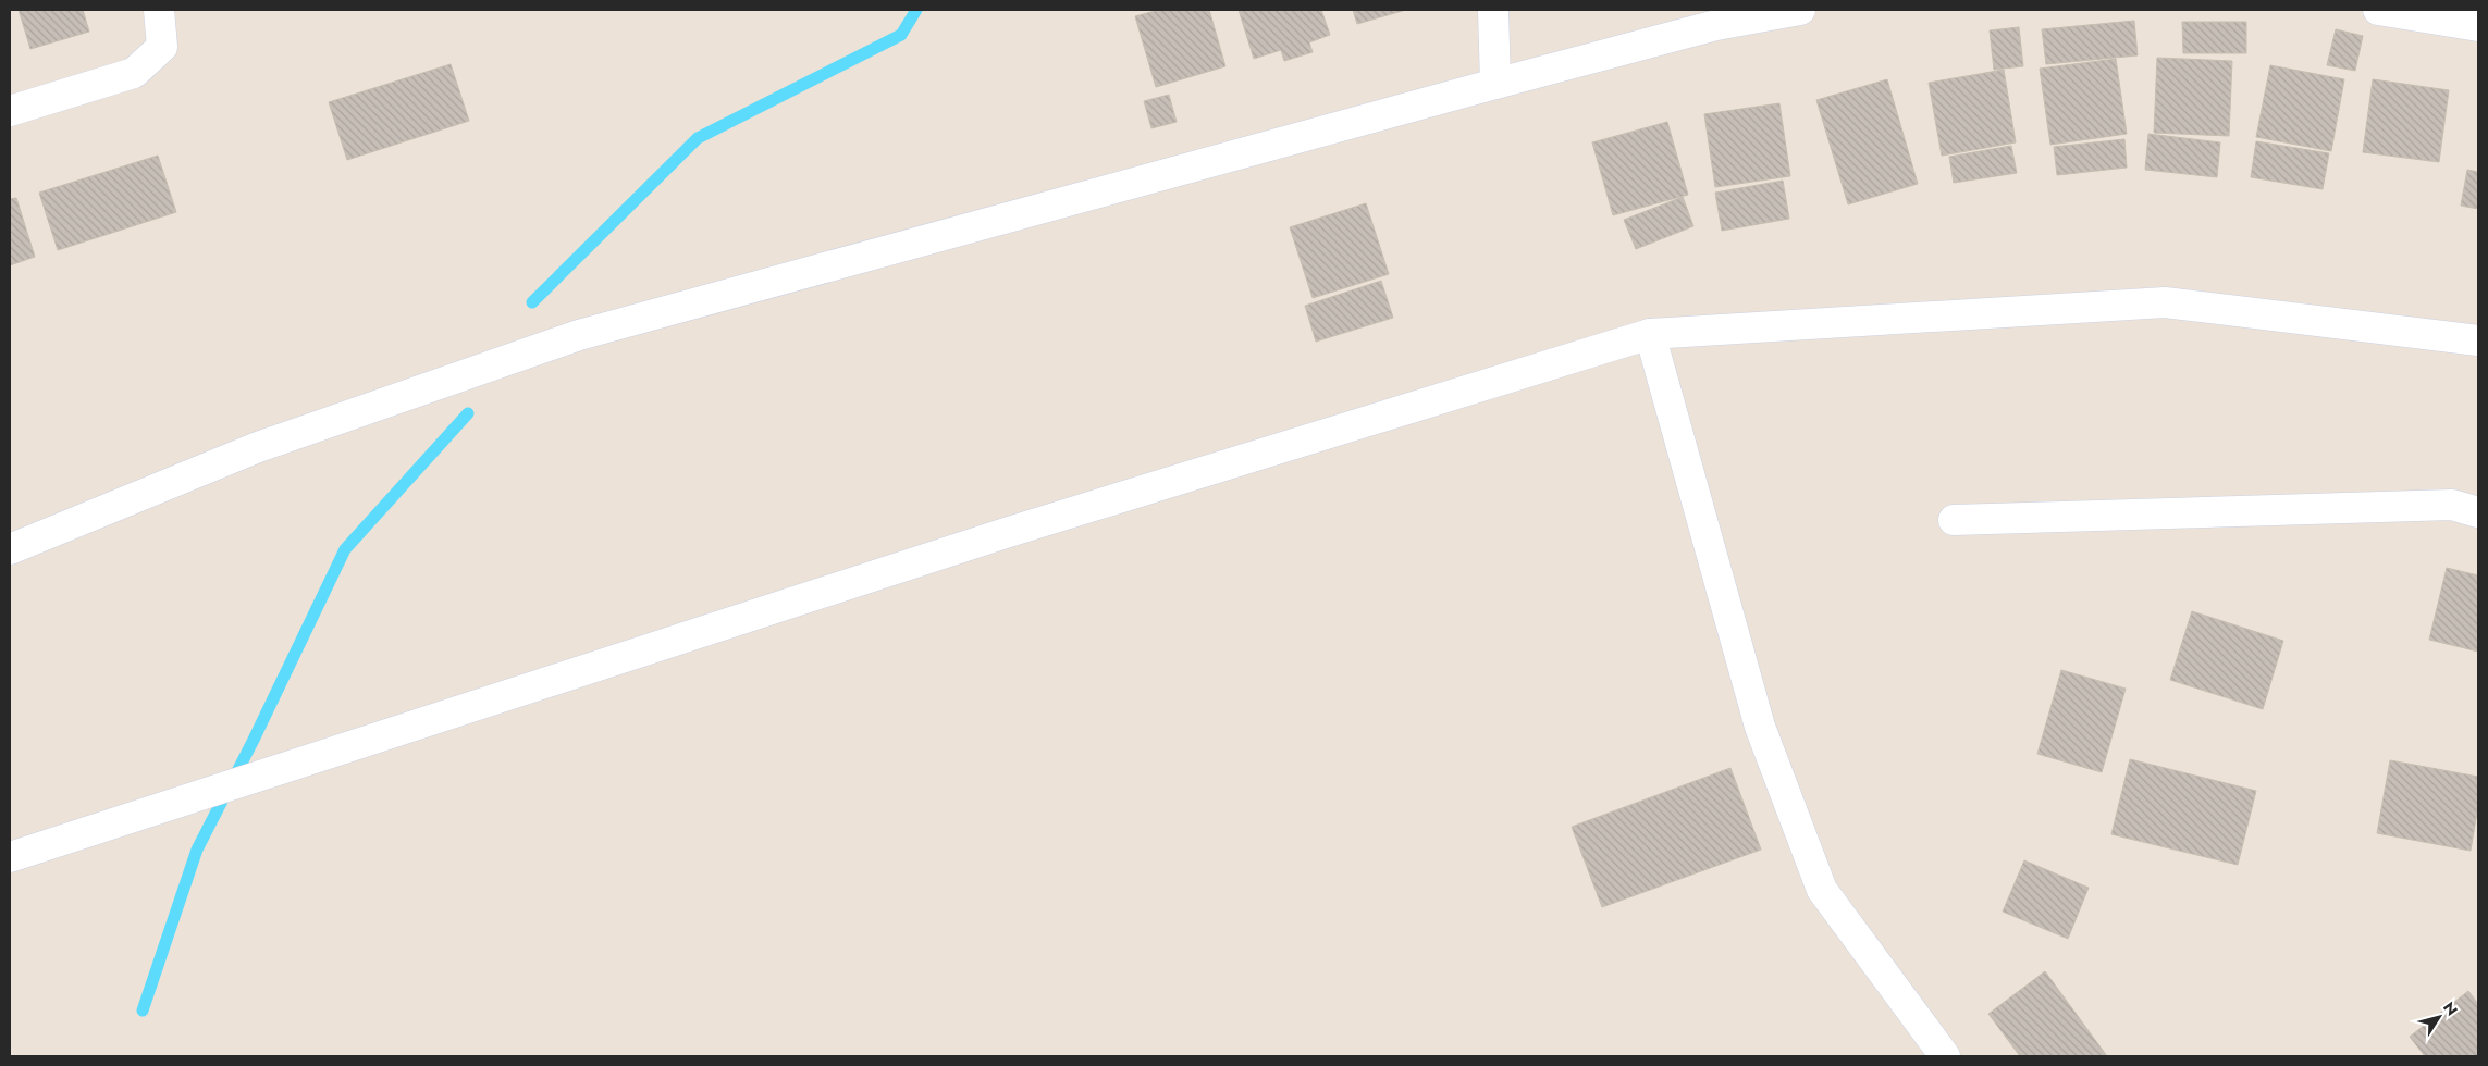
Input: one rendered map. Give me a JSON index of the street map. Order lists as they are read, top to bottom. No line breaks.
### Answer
{"north":"top right"}
